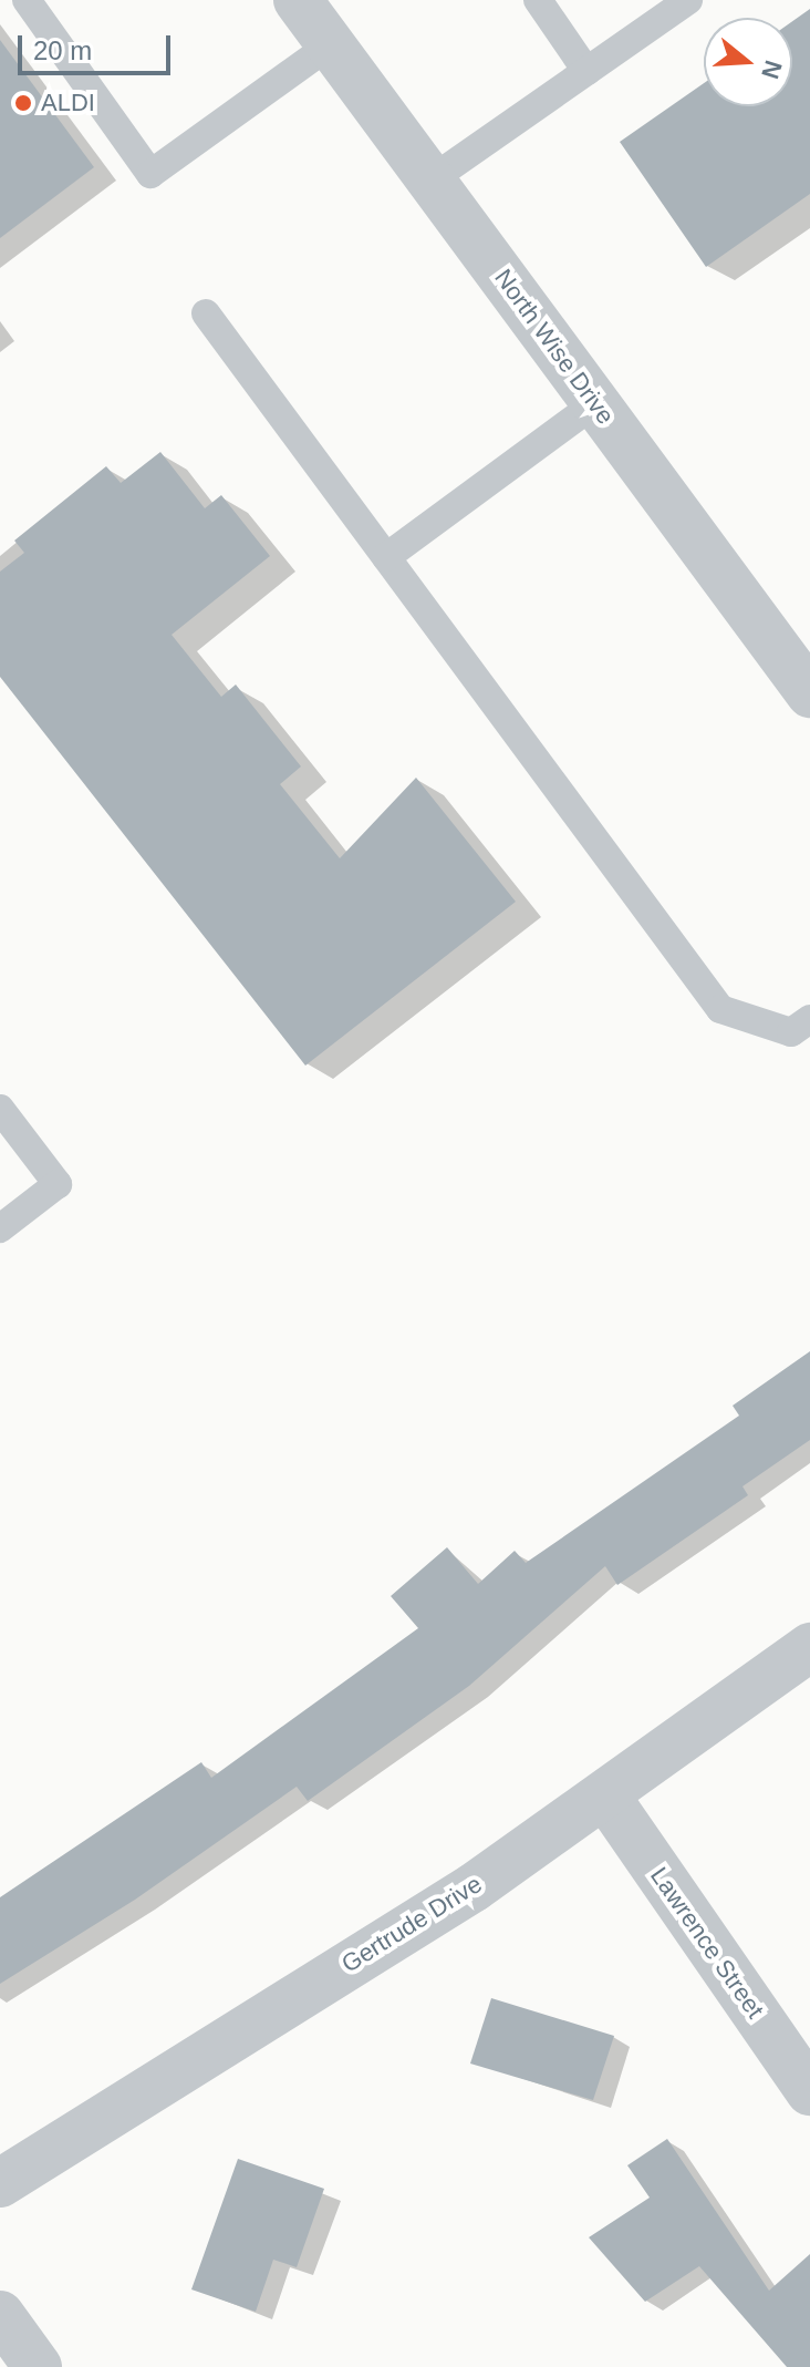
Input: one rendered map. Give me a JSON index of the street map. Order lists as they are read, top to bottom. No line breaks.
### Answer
{"streets":{"street":["North Wise Drive","Gertrude Drive","Lawrence Street"]},"crossings":[["Gertrude Drive","Lawrence Street"]],"places":["ALDI"],"scale_bar":"20 m","north":"right"}
